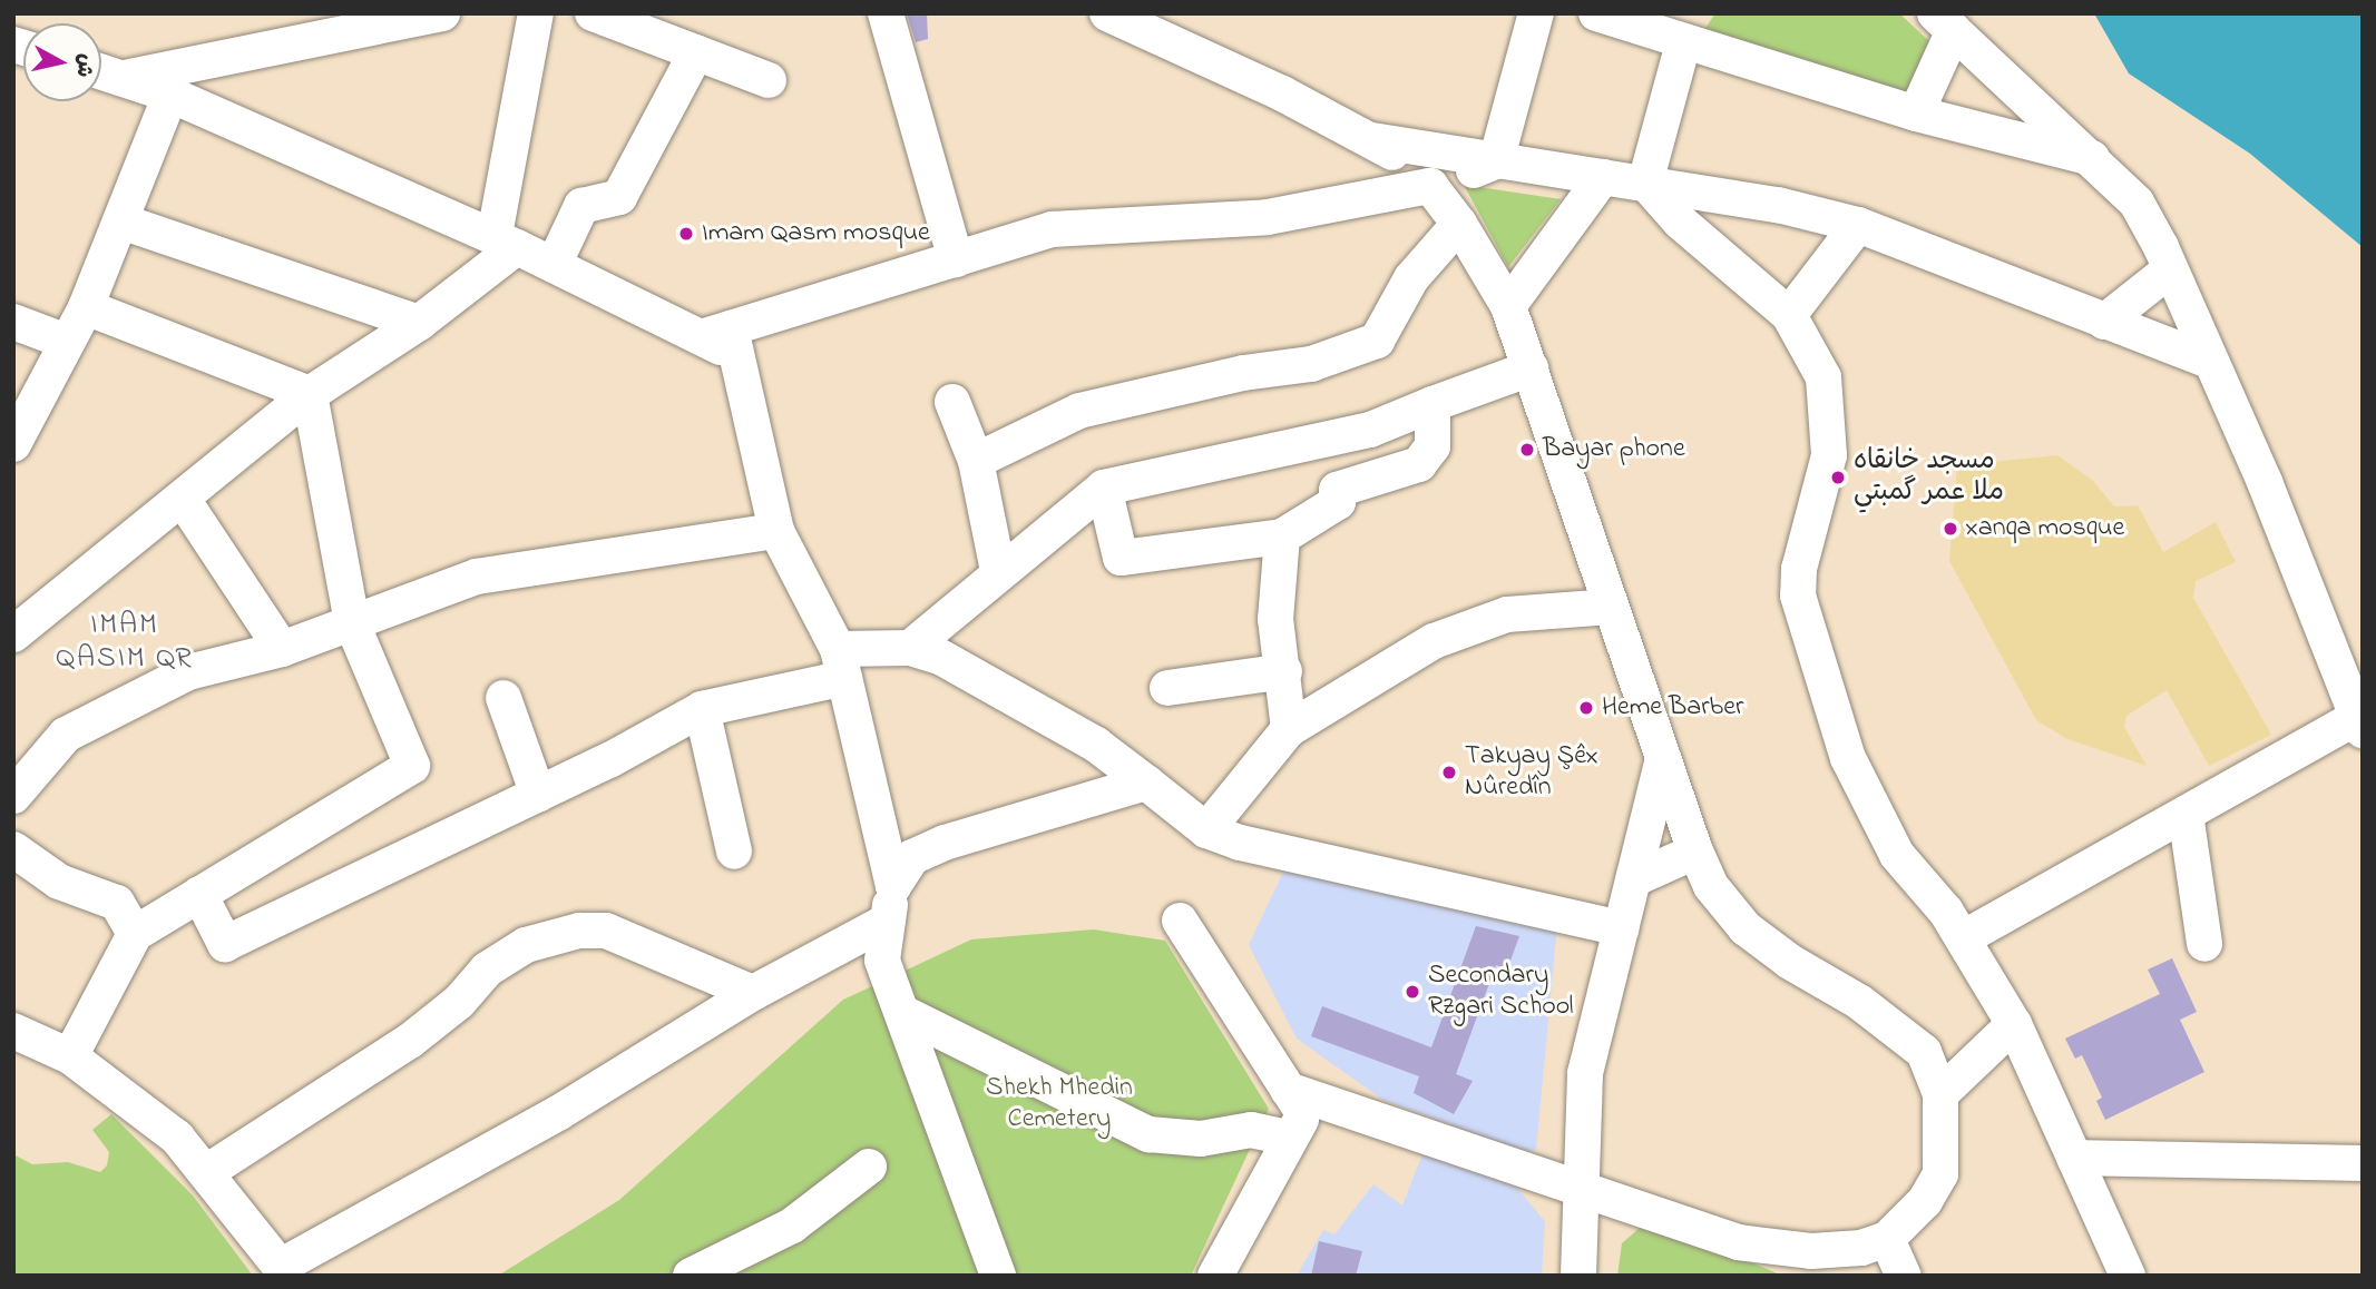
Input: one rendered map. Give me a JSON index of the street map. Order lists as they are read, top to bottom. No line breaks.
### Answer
{"districts":["IMAM QASIM QR"],"parks":["Shekh Mhedin Cemetery"],"places":["Imam Qasm mosque","Bayar phone","مسجد خانقاه ملا عمر گمبتي","xanqa mosque","Heme Barber","Takyay Şêx Nûredîn","Secondary Rzgari School"],"north":"right"}
